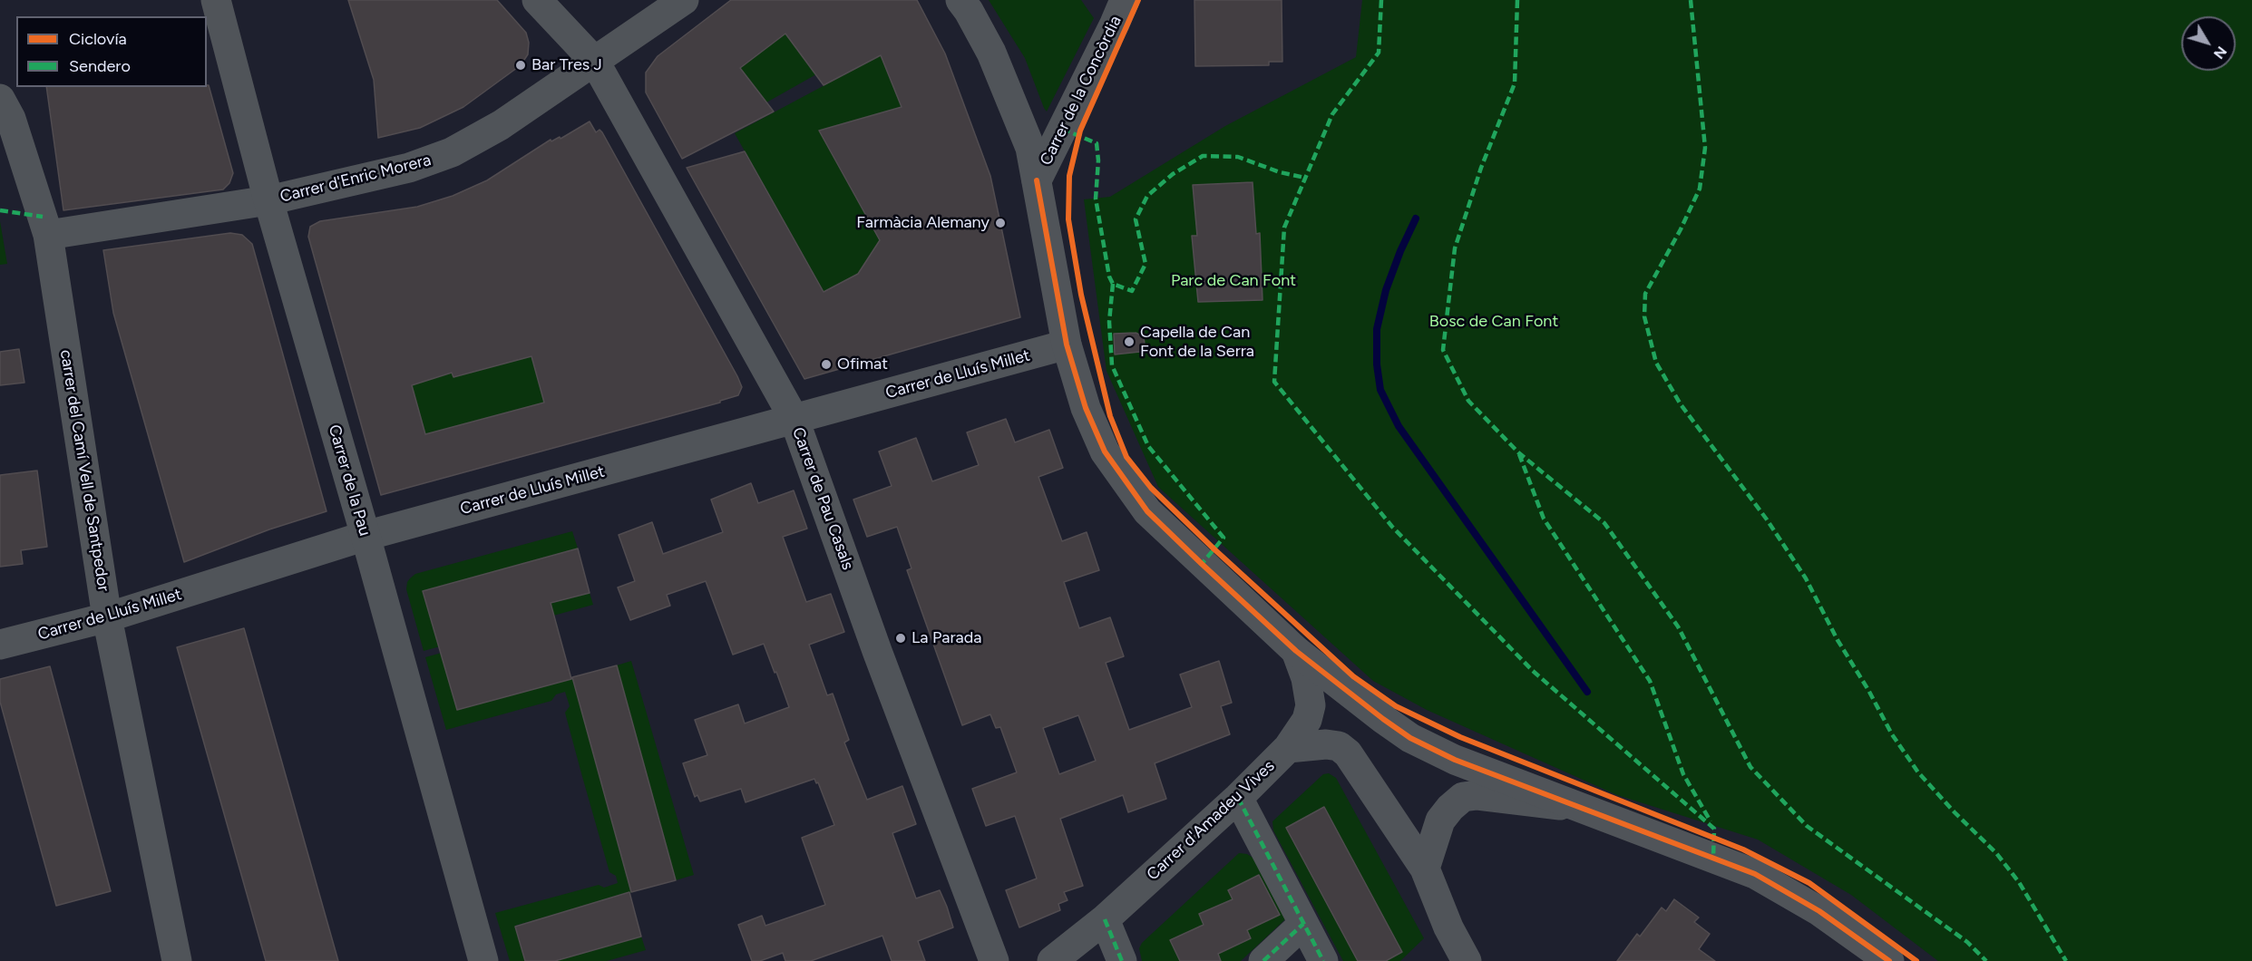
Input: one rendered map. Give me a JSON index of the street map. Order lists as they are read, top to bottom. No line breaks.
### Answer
{"streets":{"street":["Carrer de la Concòrdia","Carrer d'Enric Morera","Carrer de Lluís Millet","carrer del Camí Vell de Santpedor","Carrer de la Pau","Carrer de Pau Casals","Carrer d'Amadeu Vives"]},"crossings":[["Carrer d'Enric Morera","carrer del Camí Vell de Santpedor"],["Carrer d'Enric Morera","Carrer de la Pau"],["Carrer d'Enric Morera","Carrer de Pau Casals"],["Carrer de Lluís Millet","carrer del Camí Vell de Santpedor"],["Carrer de Lluís Millet","Carrer de la Pau"],["Carrer de Lluís Millet","Carrer de Pau Casals"]],"parks":["Parc de Can Font","Bosc de Can Font"],"places":["Bar Tres J","Farmàcia Alemany","Capella de Can Font de la Serra","Ofimat","La Parada"],"legend":["Ciclovía","Sendero"],"north":"bottom right"}
